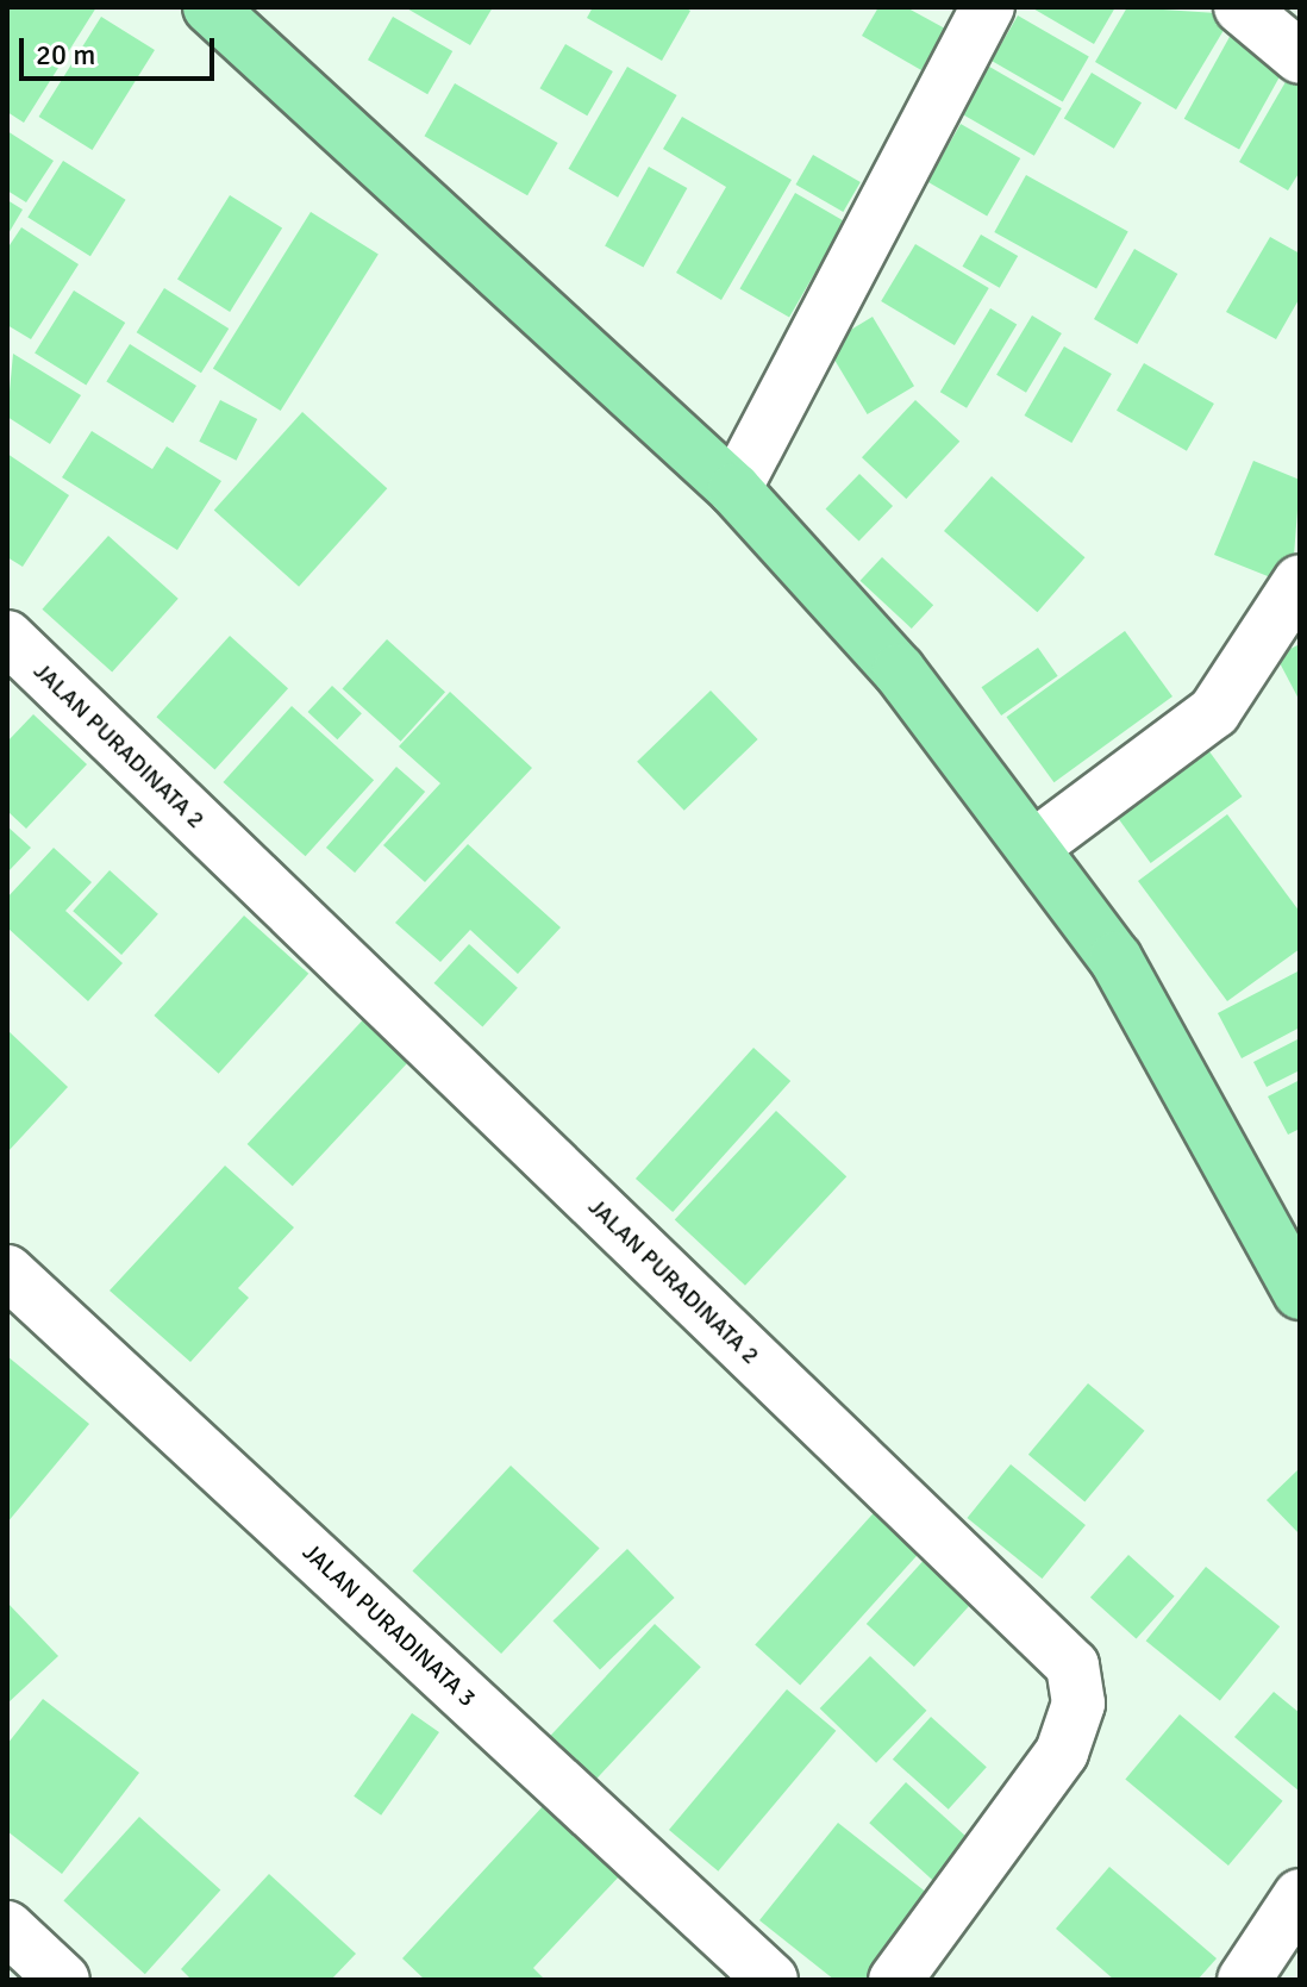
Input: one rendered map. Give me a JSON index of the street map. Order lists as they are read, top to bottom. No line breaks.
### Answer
{"streets":{"street":["JALAN PURADINATA 2","JALAN PURADINATA 3"]},"scale_bar":"20 m"}
